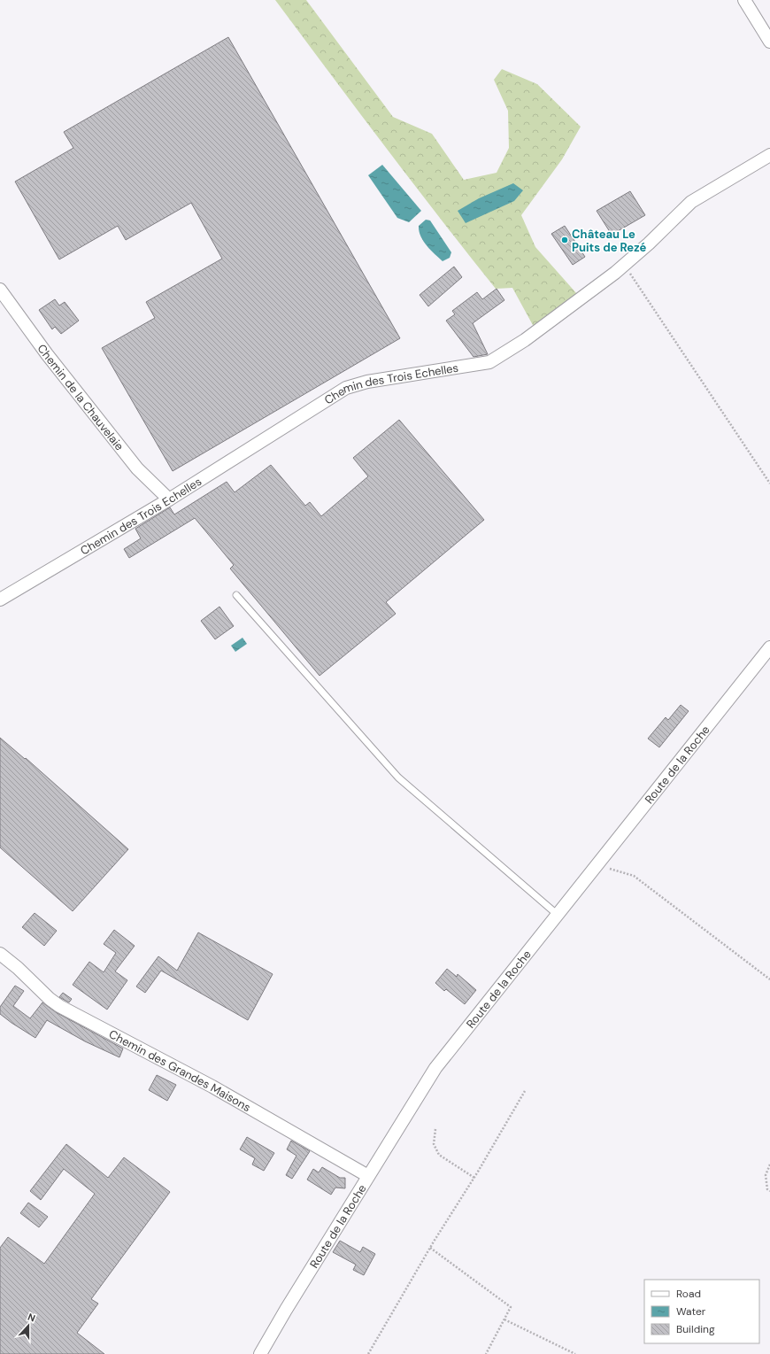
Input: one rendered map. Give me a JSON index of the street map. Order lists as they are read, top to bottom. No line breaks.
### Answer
{"streets":{"street":["Chemin des Trois Echelles","Chemin de la Chauvelaie","Route de la Roche","Chemin des Grandes Maisons"]},"crossings":[["Chemin des Trois Echelles","Chemin de la Chauvelaie"],["Route de la Roche","Chemin des Grandes Maisons"]],"places":["Château Le Puits de Rezé"],"legend":["Road","Water","Building"],"north":"top"}
